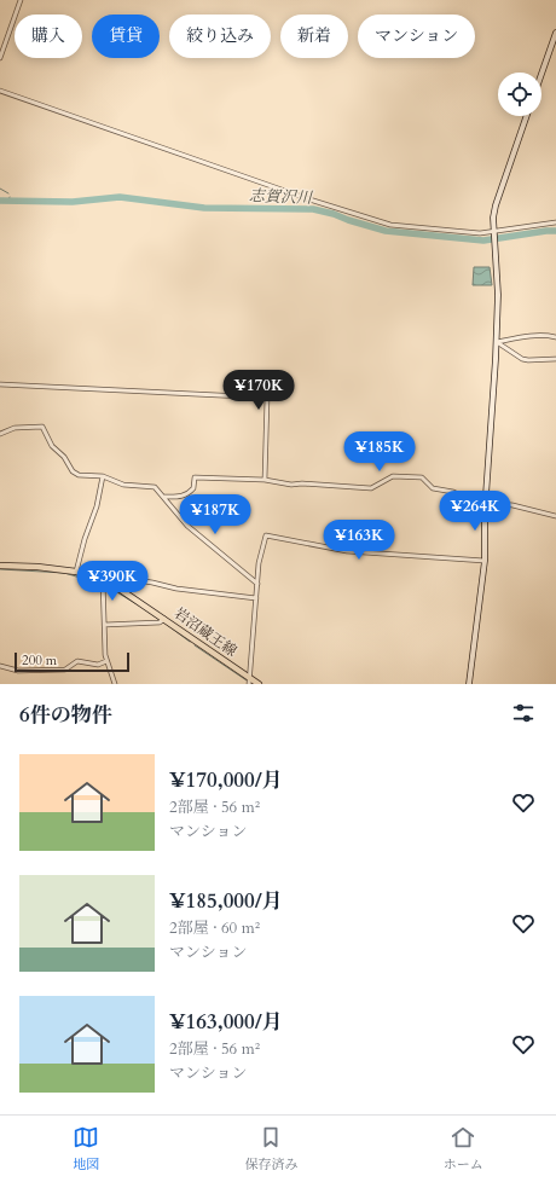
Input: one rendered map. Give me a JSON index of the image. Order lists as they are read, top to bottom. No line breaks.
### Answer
{"streets":{"main road":["岩沼蔵王線"]},"water":["志賀沢川"],"scale_bar":"200 m","page":{"chip":["購入","賃貸","絞り込み","新着","マンション"],"price":["¥170K","¥185K","¥264K","¥187K","¥163K","¥390K"],"scale":"200 m","heading":"6件の物件","list":[{"name":"¥170,000/月","note":"2部屋 · 56 m² · マンション"},{"name":"¥185,000/月","note":"2部屋 · 60 m² · マンション"},{"name":"¥163,000/月","note":"2部屋 · 56 m² · マンション"}],"tabs":["地図","保存済み","ホーム"]}}
